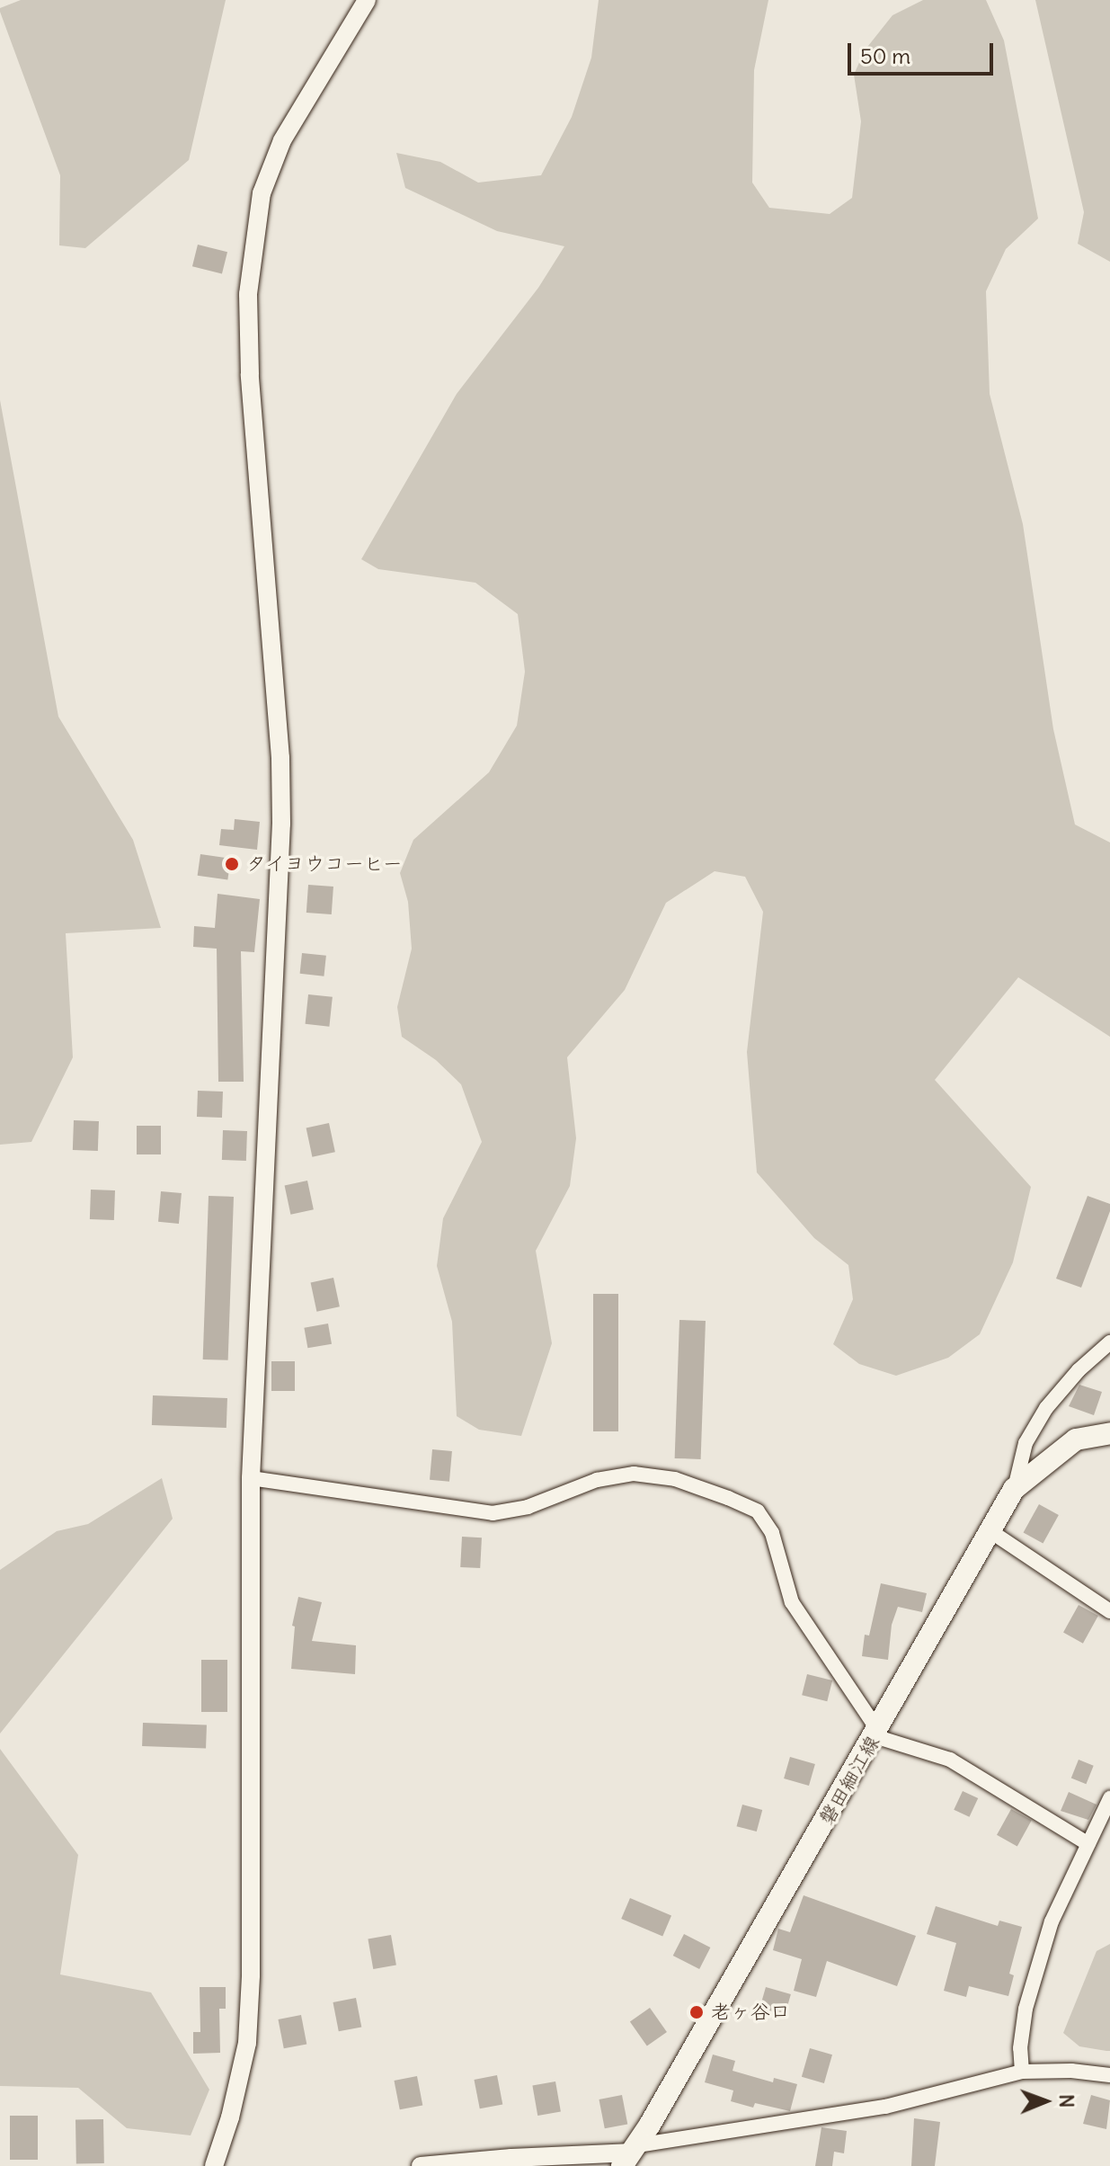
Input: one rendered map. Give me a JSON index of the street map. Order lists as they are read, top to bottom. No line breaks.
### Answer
{"streets":{"main road":["磐田細江線"]},"places":["タイヨウコーヒー","老ヶ谷口"],"scale_bar":"50 m","north":"right"}
